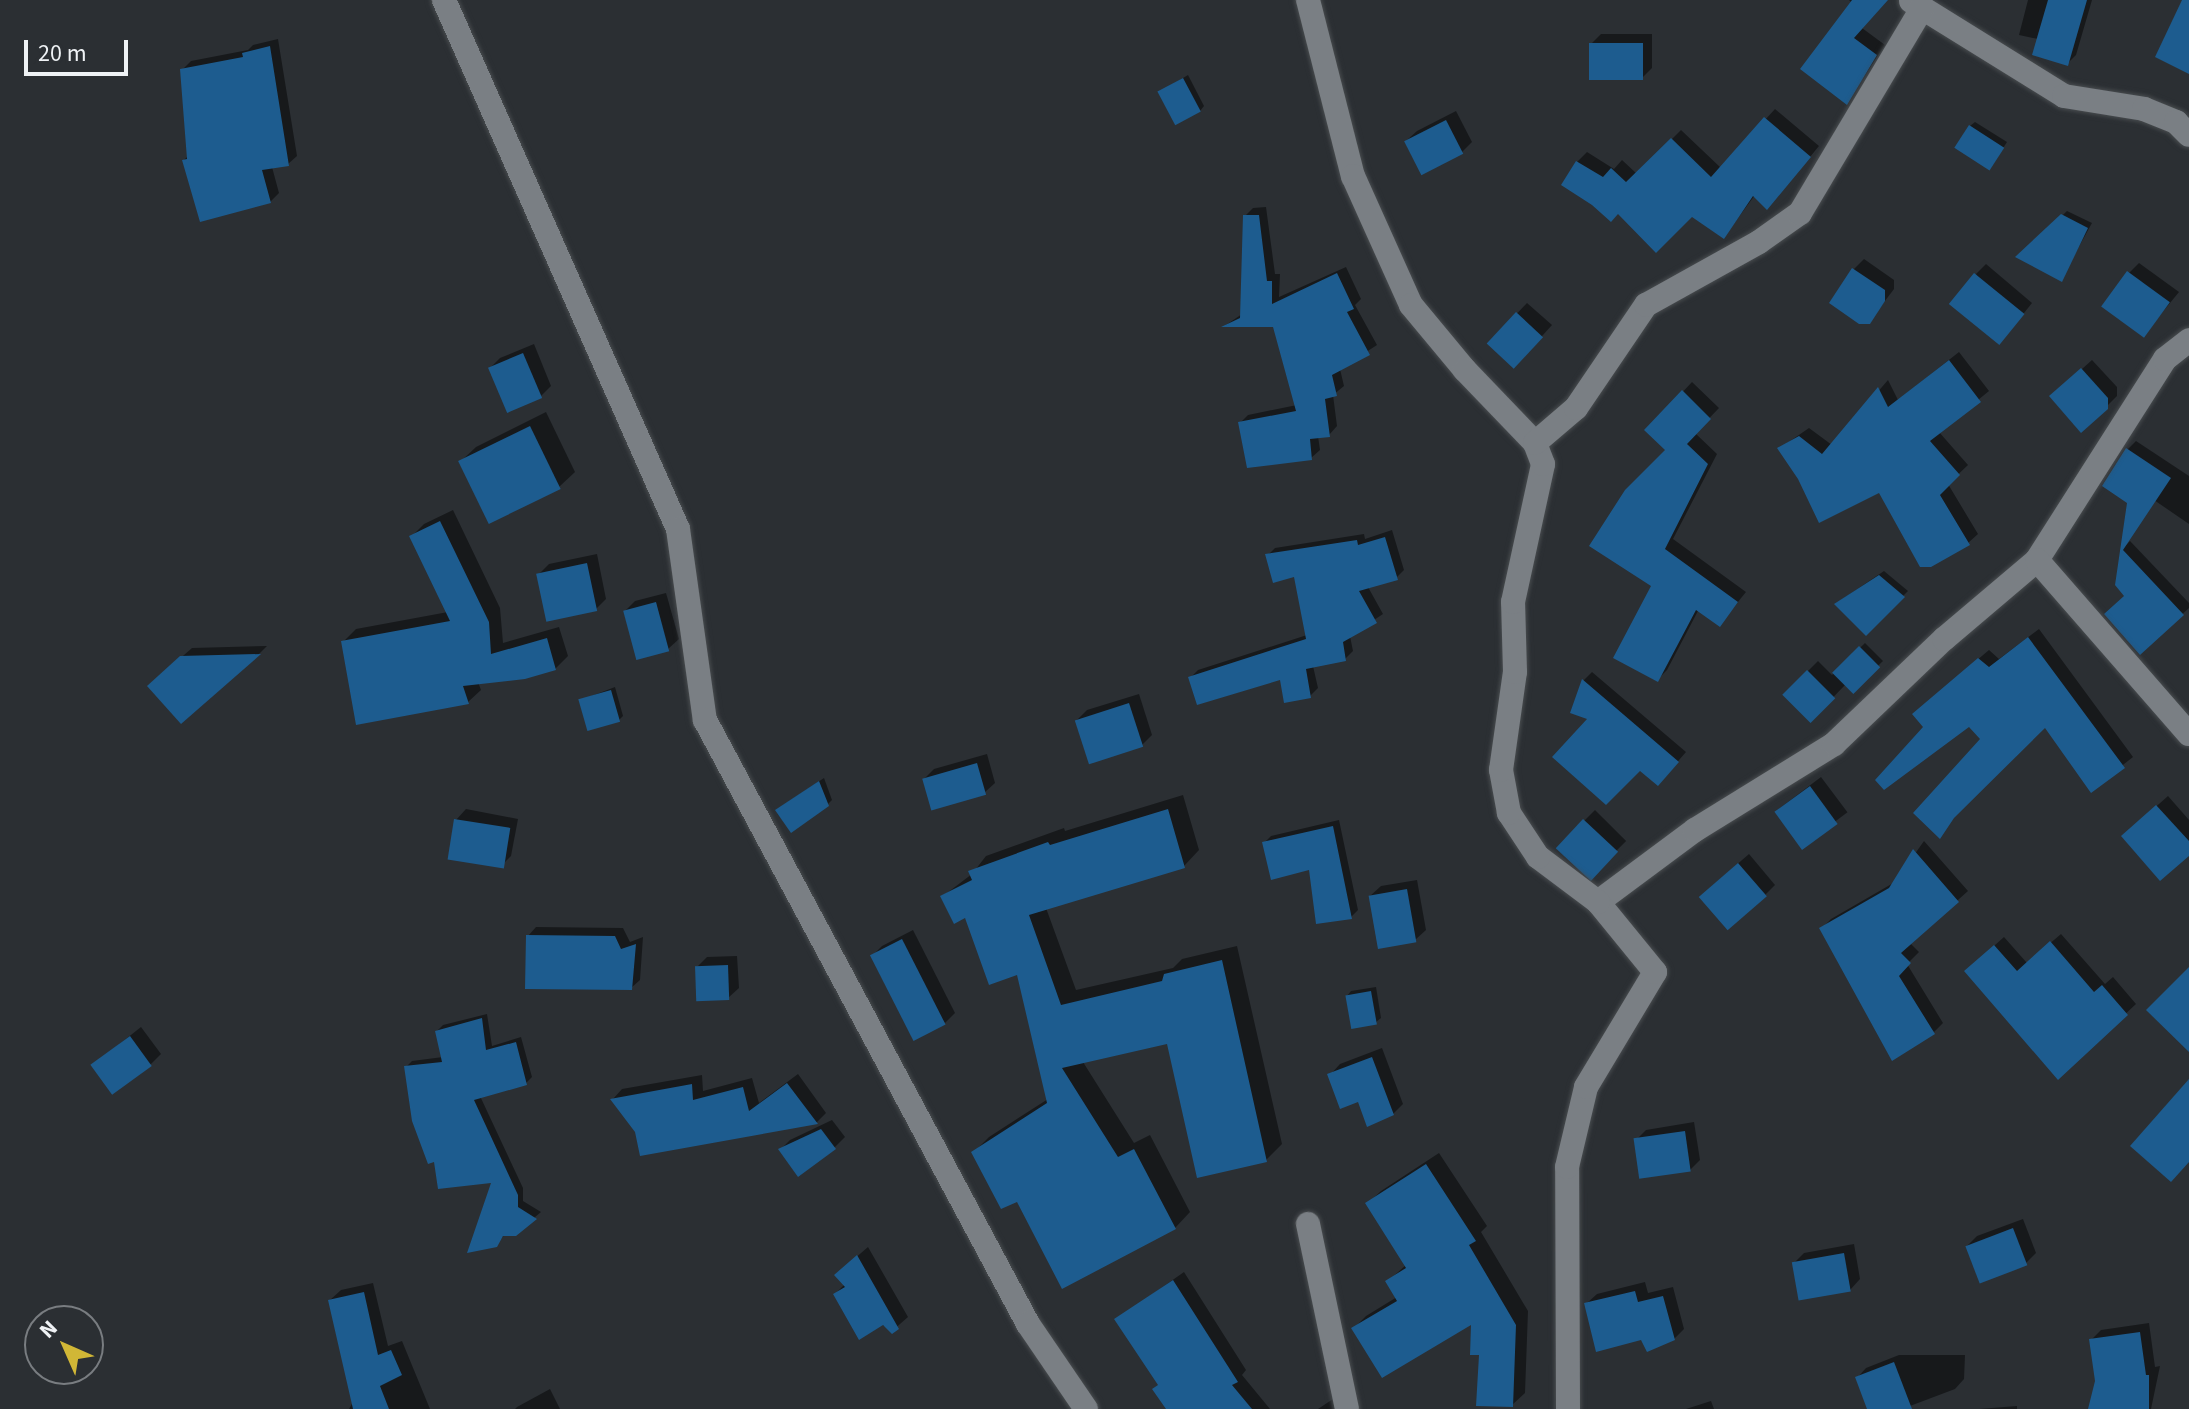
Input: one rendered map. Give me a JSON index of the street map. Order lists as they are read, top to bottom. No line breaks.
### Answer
{"scale_bar":"20 m","north":"top left"}
